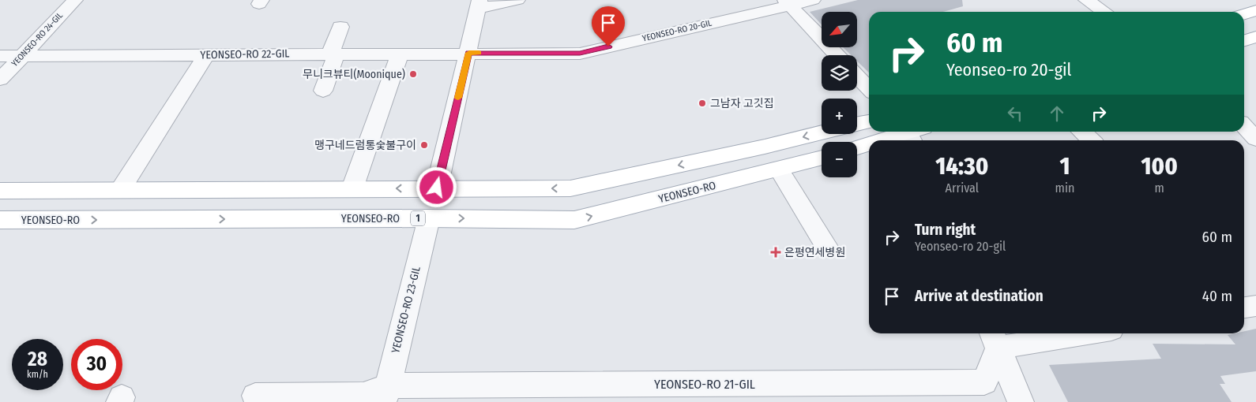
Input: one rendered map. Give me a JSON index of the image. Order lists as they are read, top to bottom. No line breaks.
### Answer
{"streets":{"main road":["YEONSEO-RO","1"],"street":["YEONSEO-RO 20-GIL","YEONSEO-RO 24-GIL","YEONSEO-RO 22-GIL","YEONSEO-RO 23-GIL","YEONSEO-RO 21-GIL"]},"crossings":[["YEONSEO-RO 20-GIL","YEONSEO-RO 22-GIL"],["YEONSEO-RO 24-GIL","YEONSEO-RO 22-GIL"],["YEONSEO-RO","YEONSEO-RO 23-GIL"],["YEONSEO-RO 23-GIL","YEONSEO-RO 21-GIL"]],"places":{"other":["무니크뷰티(Moonique)","그남자 고깃집","맹구네드럼통숯불구이"],"health":["은평연세병원"]},"north":"bottom left","page":{"map_buttons":["+","−"],"turn":["60 m","Yeonseo-ro 20-gil"],"eta":["14:30","Arrival","1","min","100","m"],"list":[{"name":"Turn right","note":"Yeonseo-ro 20-gil","value":"60 m"},{"name":"Arrive at destination","value":"40 m"}],"speed":"28 km/h","limit":"30"}}
